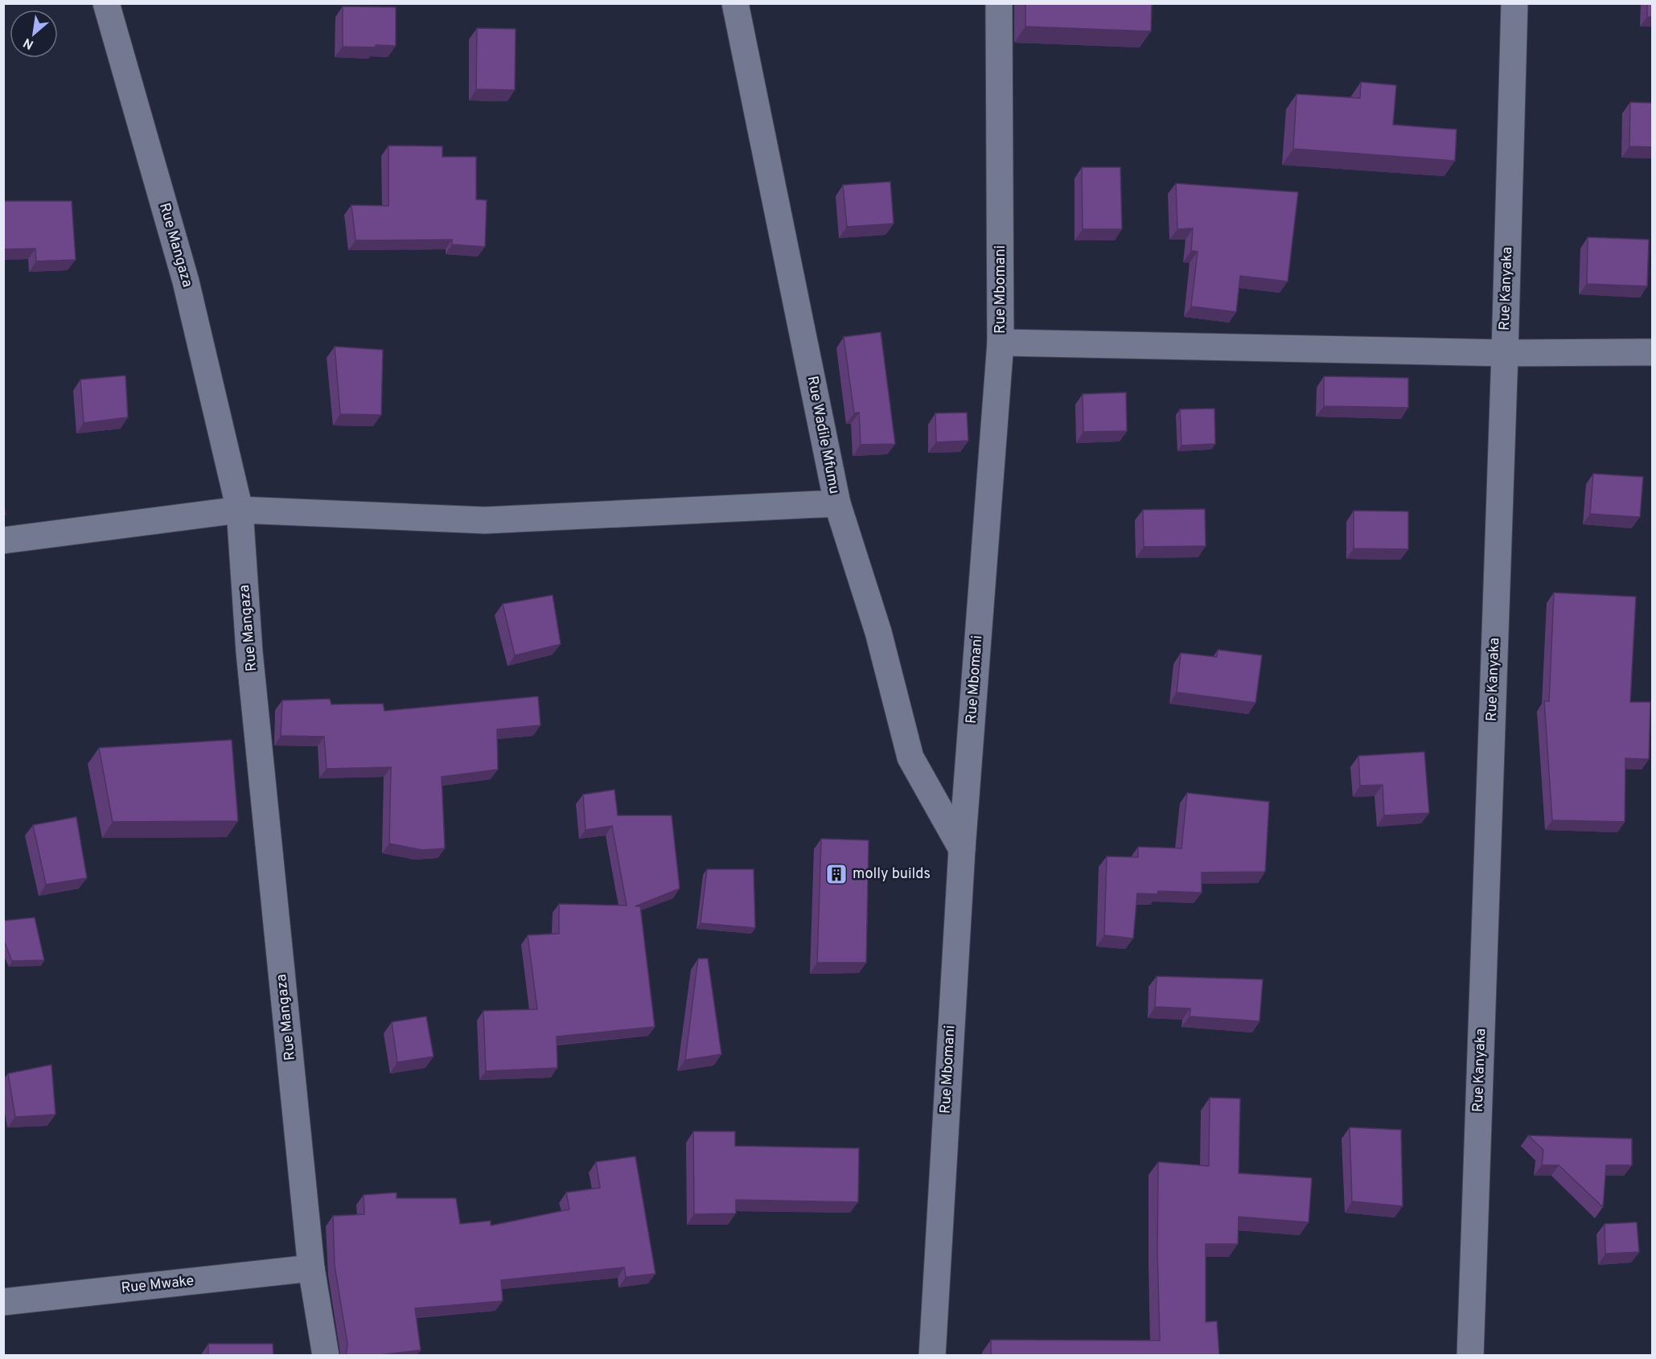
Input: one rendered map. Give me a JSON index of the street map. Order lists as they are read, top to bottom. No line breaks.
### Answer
{"streets":{"street":["Rue Mangaza","Rue Kanyaka","Rue Mbomani","Rue Wadile Mfumu","Rue Mwake"]},"crossings":[["Rue Mangaza","Rue Mwake"],["Rue Mbomani","Rue Wadile Mfumu"]],"places":{"building":["molly builds"]},"north":"bottom left"}
